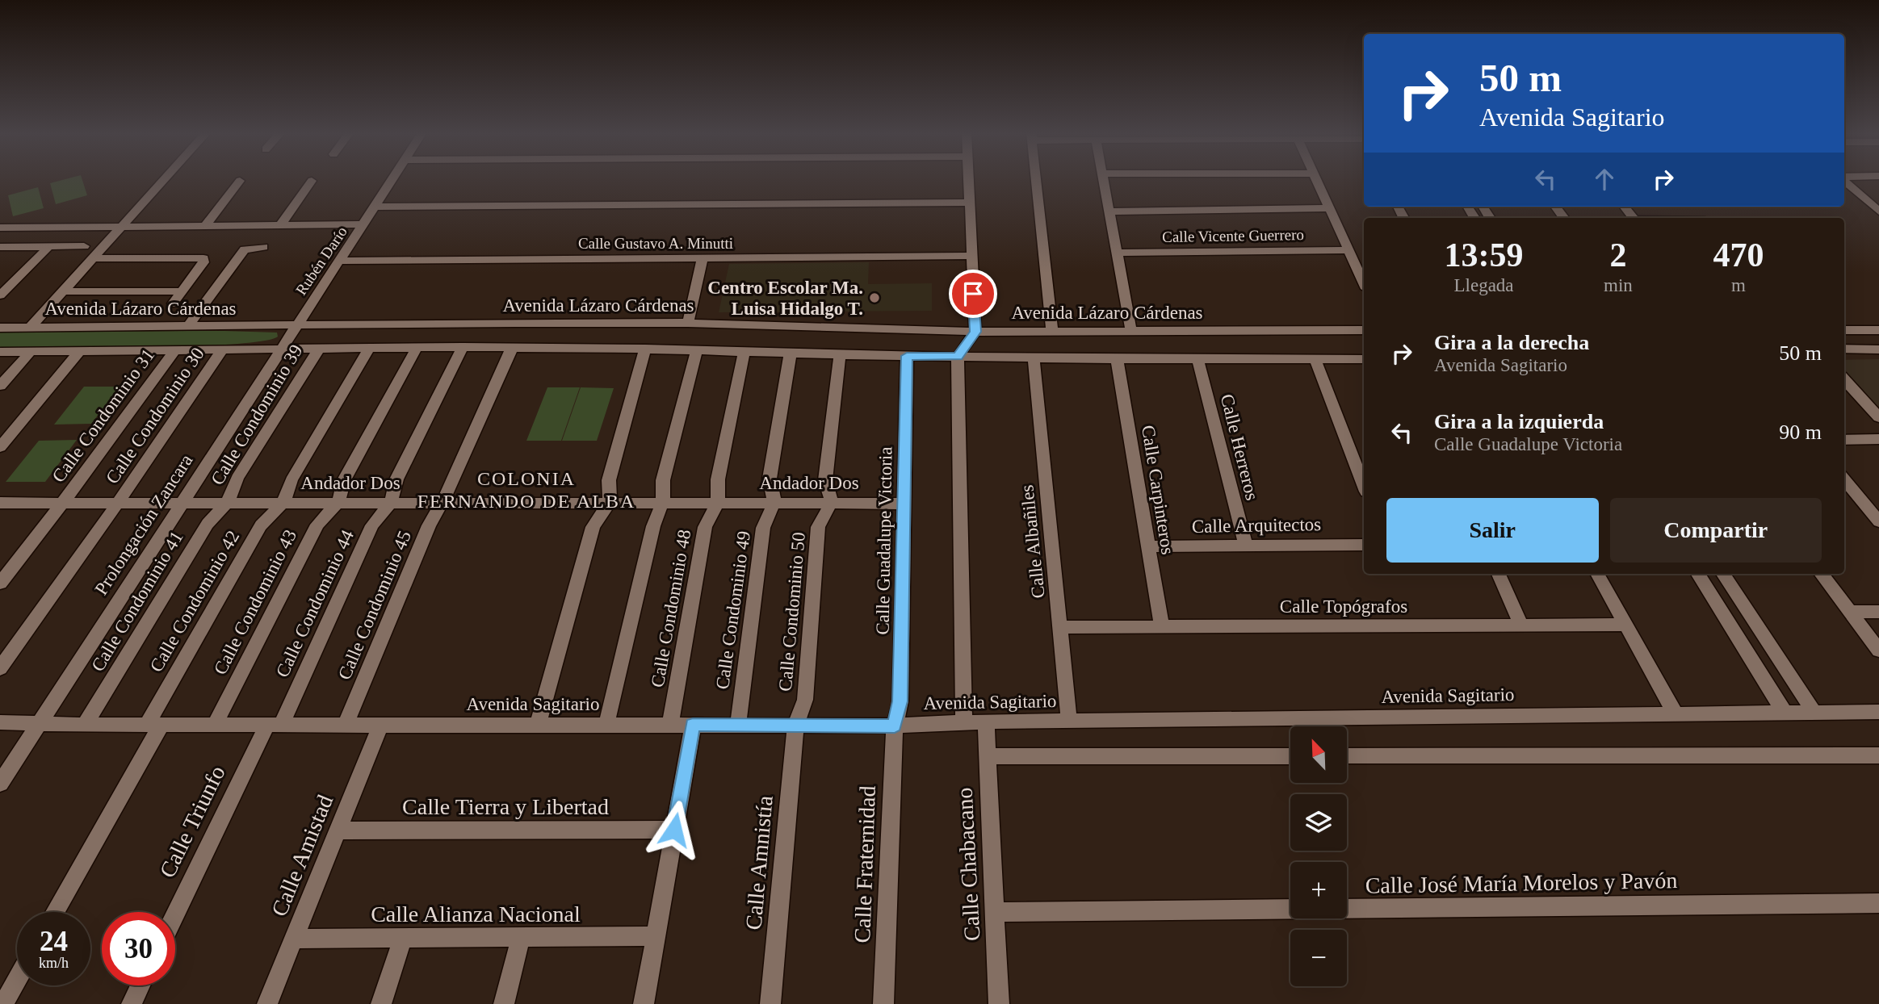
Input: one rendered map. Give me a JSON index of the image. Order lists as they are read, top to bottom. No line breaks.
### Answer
{"streets":{"street":["Calle Vicente Guerrero","Calle Gustavo A. Minutti","Rubén Darío","Avenida Lázaro Cárdenas","Calle Condominio 39","Calle Condominio 31","Calle Condominio 30","Calle Herreros","Andador Dos","Calle Carpinteros","Prolongación Zancara","Calle Arquitectos","Calle Guadalupe Victoria","Calle Albañiles","Calle Condominio 41","Calle Condominio 42","Calle Condominio 43","Calle Condominio 44","Calle Condominio 45","Calle Topógrafos","Calle Condominio 48","Calle Condominio 49","Calle Condominio 50","Avenida Sagitario","Calle Tierra y Libertad","Calle Triunfo","Calle Amistad","Calle Amnistía","Calle Fraternidad","Calle Chabacano","Calle José María Morelos y Pavón","Calle Alianza Nacional"]},"crossings":[["Calle Gustavo A. Minutti","Rubén Darío"],["Rubén Darío","Avenida Lázaro Cárdenas"],["Rubén Darío","Prolongación Zancara"],["Calle Condominio 39","Andador Dos"],["Calle Condominio 39","Calle Condominio 41"],["Calle Condominio 31","Andador Dos"],["Calle Condominio 30","Andador Dos"],["Calle Herreros","Calle Arquitectos"],["Andador Dos","Prolongación Zancara"],["Andador Dos","Calle Guadalupe Victoria"],["Andador Dos","Calle Condominio 41"],["Andador Dos","Calle Condominio 42"],["Andador Dos","Calle Condominio 43"],["Andador Dos","Calle Condominio 44"],["Andador Dos","Calle Condominio 45"],["Andador Dos","Calle Condominio 48"],["Andador Dos","Calle Condominio 49"],["Andador Dos","Calle Condominio 50"],["Calle Carpinteros","Calle Arquitectos"],["Calle Carpinteros","Calle Topógrafos"],["Prolongación Zancara","Avenida Sagitario"],["Calle Guadalupe Victoria","Avenida Sagitario"],["Calle Guadalupe Victoria","Calle Fraternidad"],["Calle Albañiles","Calle Topógrafos"],["Calle Albañiles","Avenida Sagitario"],["Calle Condominio 41","Avenida Sagitario"],["Calle Condominio 42","Avenida Sagitario"],["Calle Condominio 43","Avenida Sagitario"],["Calle Condominio 44","Avenida Sagitario"],["Calle Condominio 44","Calle Triunfo"],["Calle Condominio 45","Avenida Sagitario"],["Calle Condominio 48","Avenida Sagitario"],["Calle Condominio 49","Avenida Sagitario"],["Calle Condominio 50","Avenida Sagitario"],["Calle Condominio 50","Calle Amnistía"],["Avenida Sagitario","Calle Triunfo"],["Avenida Sagitario","Calle Amistad"],["Avenida Sagitario","Calle Amnistía"],["Avenida Sagitario","Calle Fraternidad"],["Avenida Sagitario","Calle Chabacano"],["Calle Tierra y Libertad","Calle Amistad"],["Calle Amistad","Calle Alianza Nacional"],["Calle Chabacano","Calle José María Morelos y Pavón"]],"districts":["COLONIA FERNANDO DE ALBA"],"places":["Centro Escolar Ma. Luisa Hidalgo T."],"north":"top left","page":{"turn":["50 m","Avenida Sagitario"],"eta":["13:59","Llegada","2","min","470","m"],"list":[{"name":"Gira a la derecha","note":"Avenida Sagitario","value":"50 m"},{"name":"Gira a la izquierda","note":"Calle Guadalupe Victoria","value":"90 m"}],"buttons":["Salir","Compartir"],"map_buttons":["+","−"],"speed":"24 km/h","limit":"30"}}
